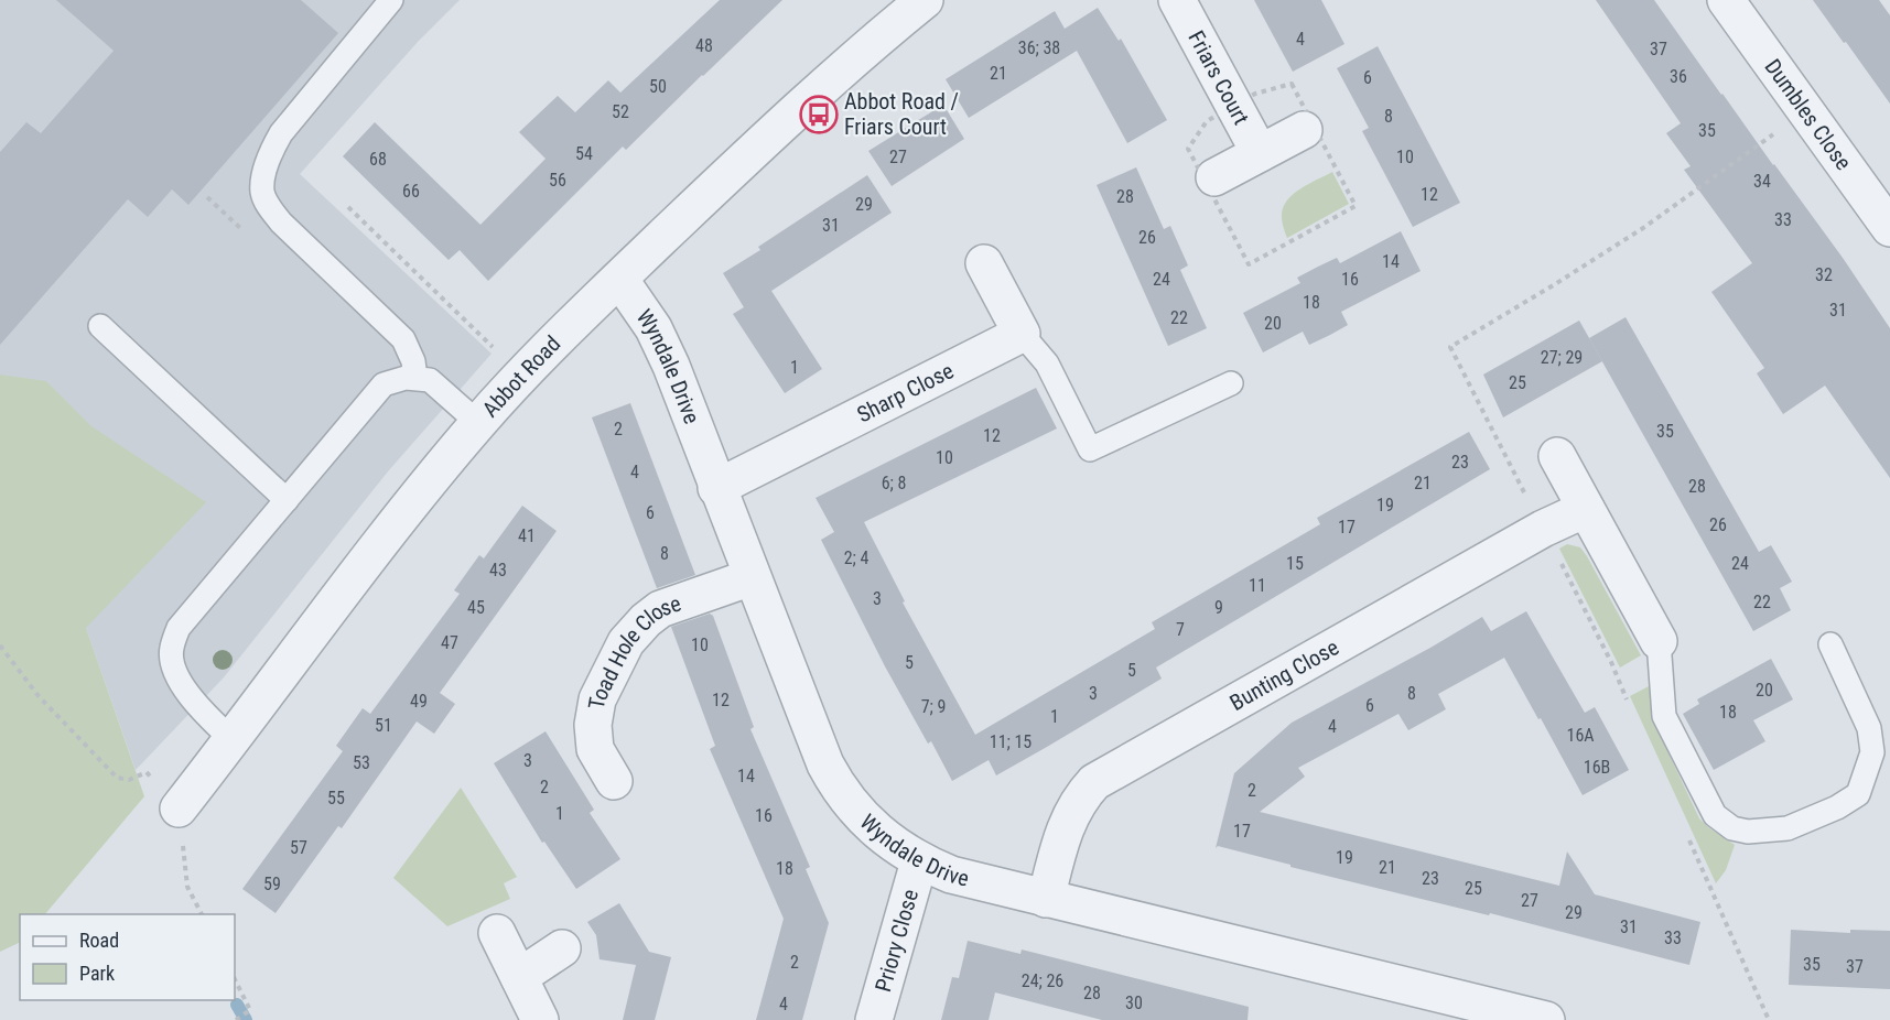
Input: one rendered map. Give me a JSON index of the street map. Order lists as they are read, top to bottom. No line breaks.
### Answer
{"streets":{"street":["Friars Court","Dumbles Close","Wyndale Drive","Abbot Road","Sharp Close","Toad Hole Close","Bunting Close","Priory Close"]},"crossings":[["Wyndale Drive","Abbot Road"],["Wyndale Drive","Sharp Close"],["Wyndale Drive","Toad Hole Close"],["Wyndale Drive","Bunting Close"],["Wyndale Drive","Priory Close"]],"places":{"bus stop":["Abbot Road / Friars Court"]},"house_numbers":["4","48","36; 38","37","21","36","6","50","52","8","35","54","27","10","68","56","34","66","12","28","29","33","31","26","14","32","24","16","18","31","22","20","27; 29","1","25","2","35","12","10","23","4","6; 8","21","28","19","6","26","17","41","8","2; 4","15","24","43","11","3","22","45","9","7","47","10","5","5","20","3","8","12","49","6","7; 9","18","1","51","4","16A","11; 15","3","53","16B","14","2","2","55","1","16","17","57","19","21","18","23","59","25","27","29","31","33","2","35","37","24; 26","28","30","4"],"legend":["Road","Park"]}
